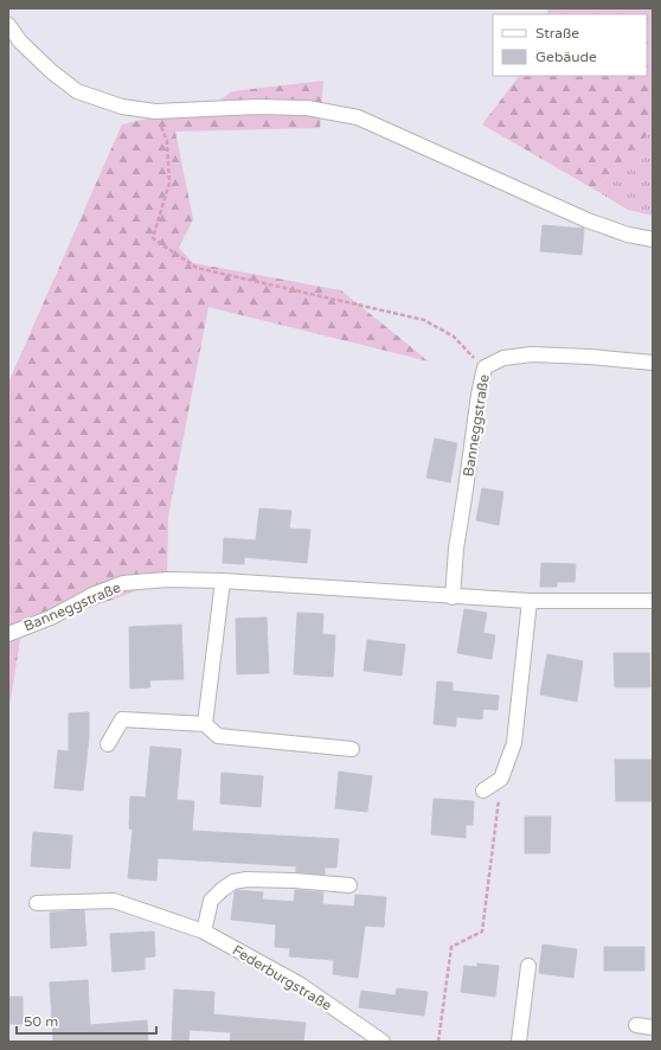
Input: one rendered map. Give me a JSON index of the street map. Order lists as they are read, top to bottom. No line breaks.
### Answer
{"streets":{"street":["Banneggstraße","Federburgstraße"]},"legend":["Straße","Gebäude"],"scale_bar":"50 m"}
